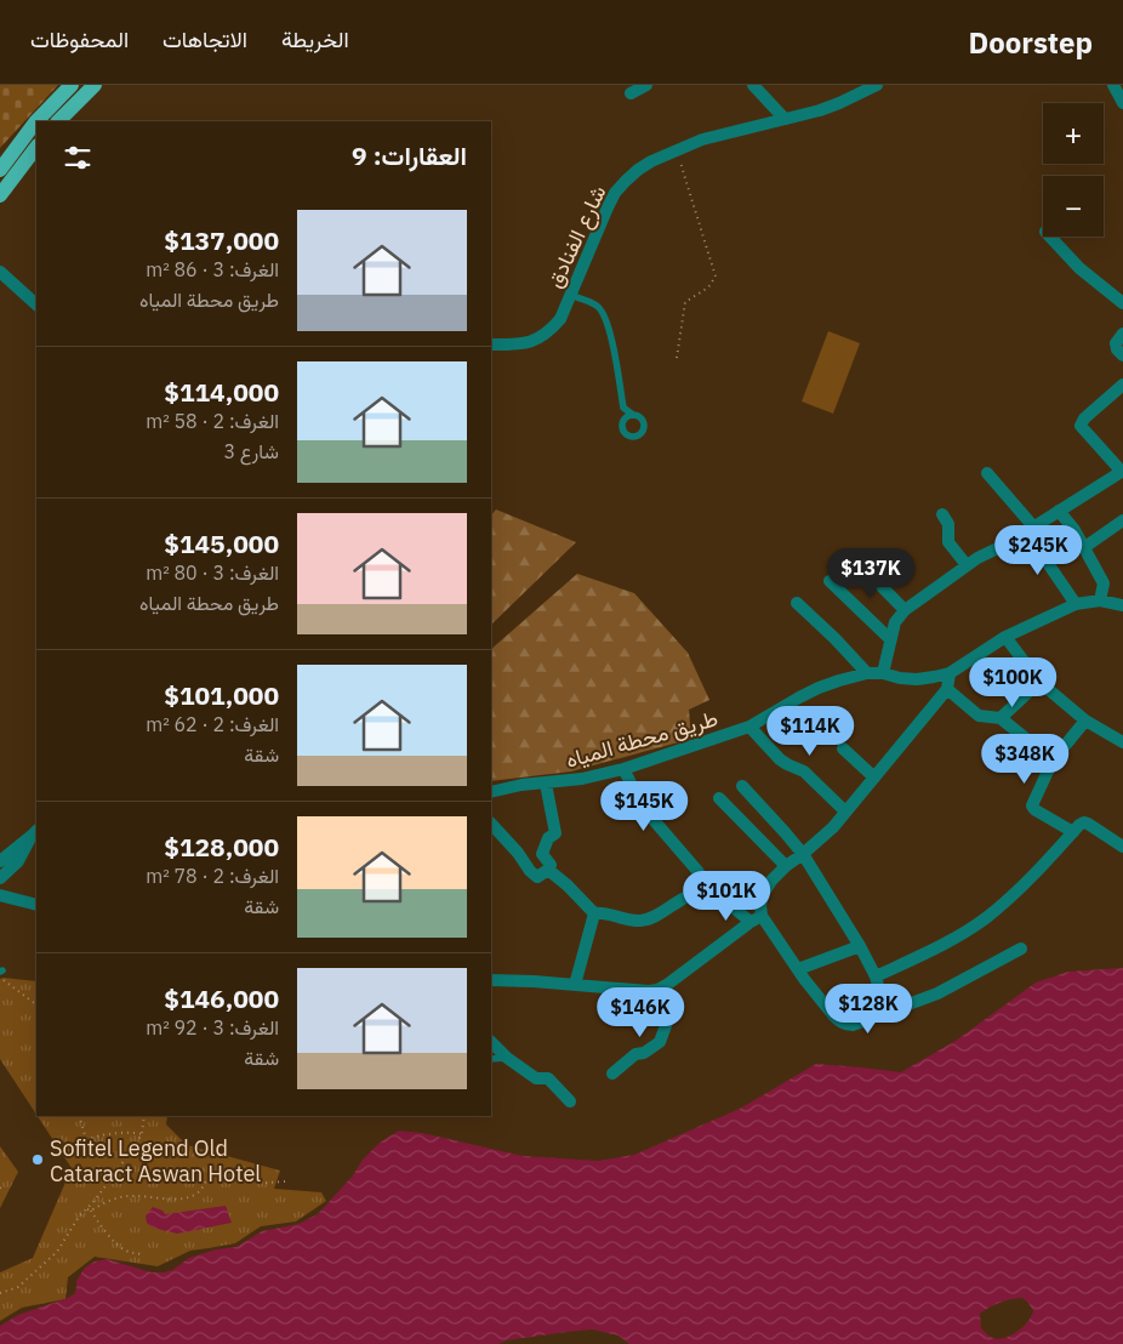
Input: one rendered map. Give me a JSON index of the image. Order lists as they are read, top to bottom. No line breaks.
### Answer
{"streets":{"street":["شارع الفنادق","طريق محطة المياه"]},"places":["Sofitel Legend Old Cataract Aswan Hotel"],"page":{"header":"Doorstep","nav":["الخريطة","الاتجاهات","المحفوظات"],"map_buttons":["+","−"],"heading":"العقارات: 9","list":[{"name":"$137,000","note":"الغرف: 3 · 86 m² · طريق محطة المياه"},{"name":"$114,000","note":"الغرف: 2 · 58 m² · شارع 3"},{"name":"$145,000","note":"الغرف: 3 · 80 m² · طريق محطة المياه"},{"name":"$101,000","note":"الغرف: 2 · 62 m² · شقة"},{"name":"$128,000","note":"الغرف: 2 · 78 m² · شقة"},{"name":"$146,000","note":"الغرف: 3 · 92 m² · شقة"}],"price":["$245K","$137K","$100K","$114K","$348K","$145K","$101K","$128K","$146K"]}}
